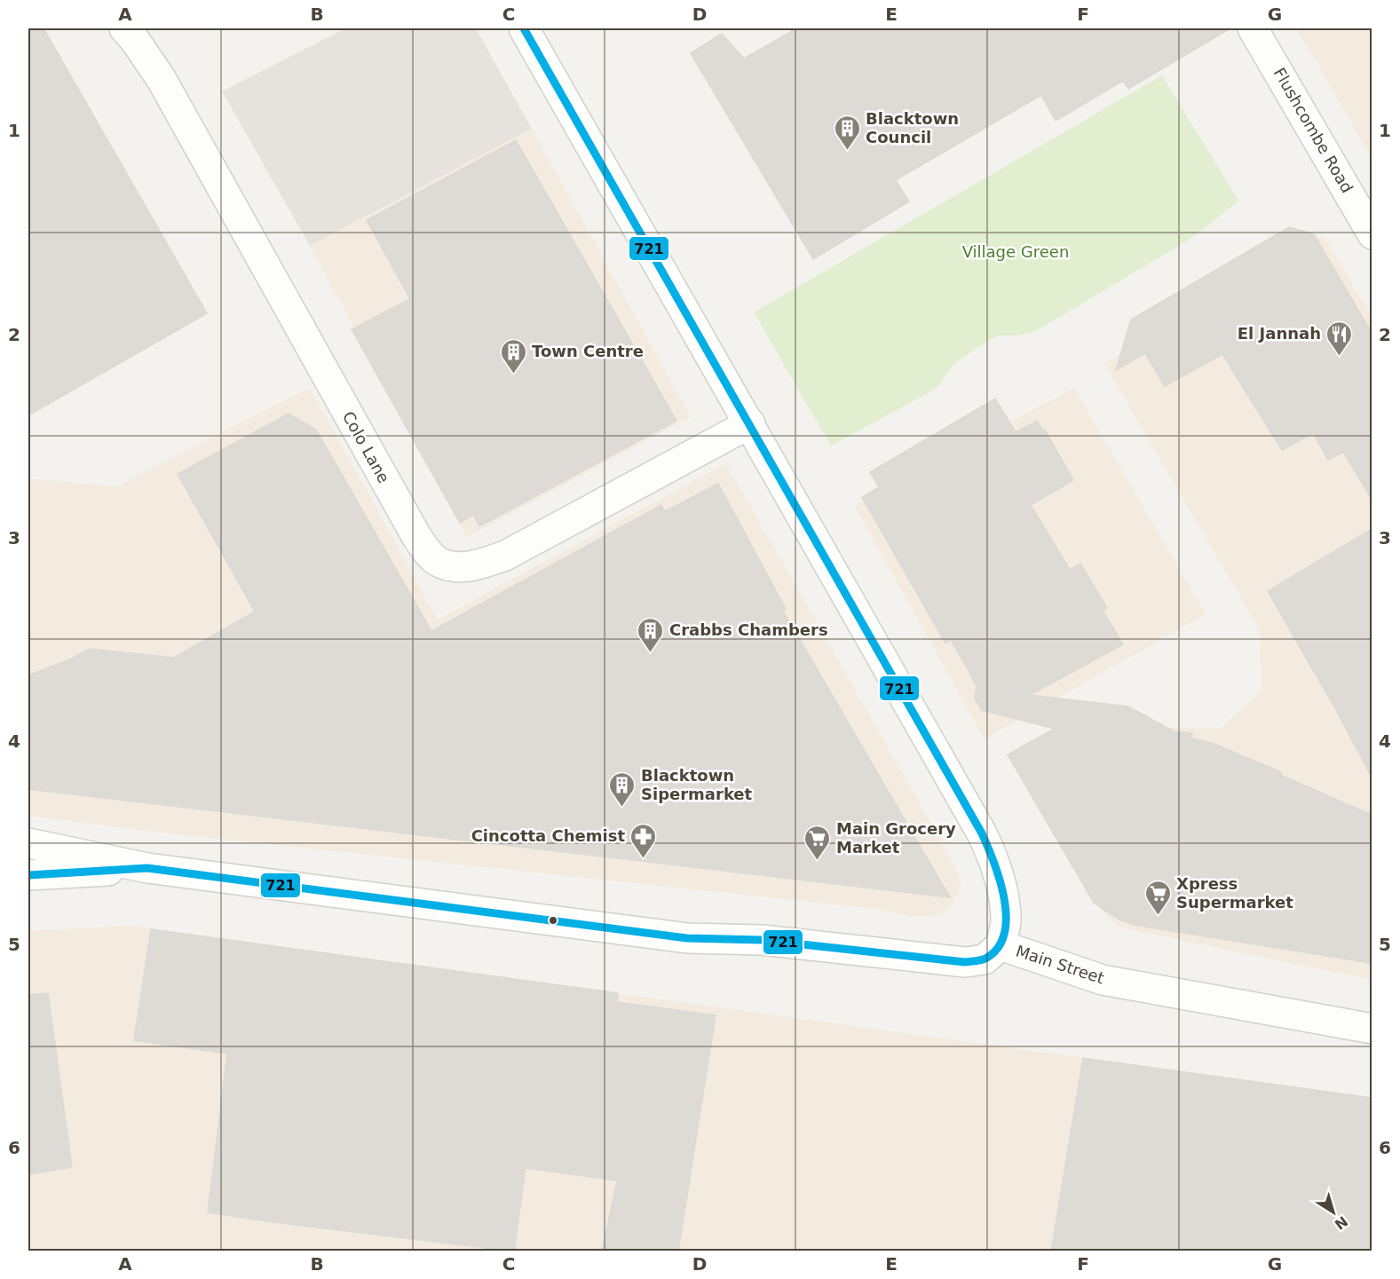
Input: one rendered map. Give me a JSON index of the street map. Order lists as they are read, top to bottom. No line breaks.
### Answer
{"streets":{"street":["Flushcombe Road","Colo Lane","Main Street"]},"parks":["Village Green"],"places":{"building":["Blacktown Council","Town Centre","Crabbs Chambers","Blacktown Sipermarket"],"restaurant":["El Jannah"],"pharmacy":["Cincotta Chemist"],"supermarket":["Main Grocery Market","Xpress Supermarket"]},"lines":["transit line 721"],"north":"bottom right","grid":{"columns":["A","B","C","D","E","F","G"],"rows":["1","2","3","4","5","6"]}}
